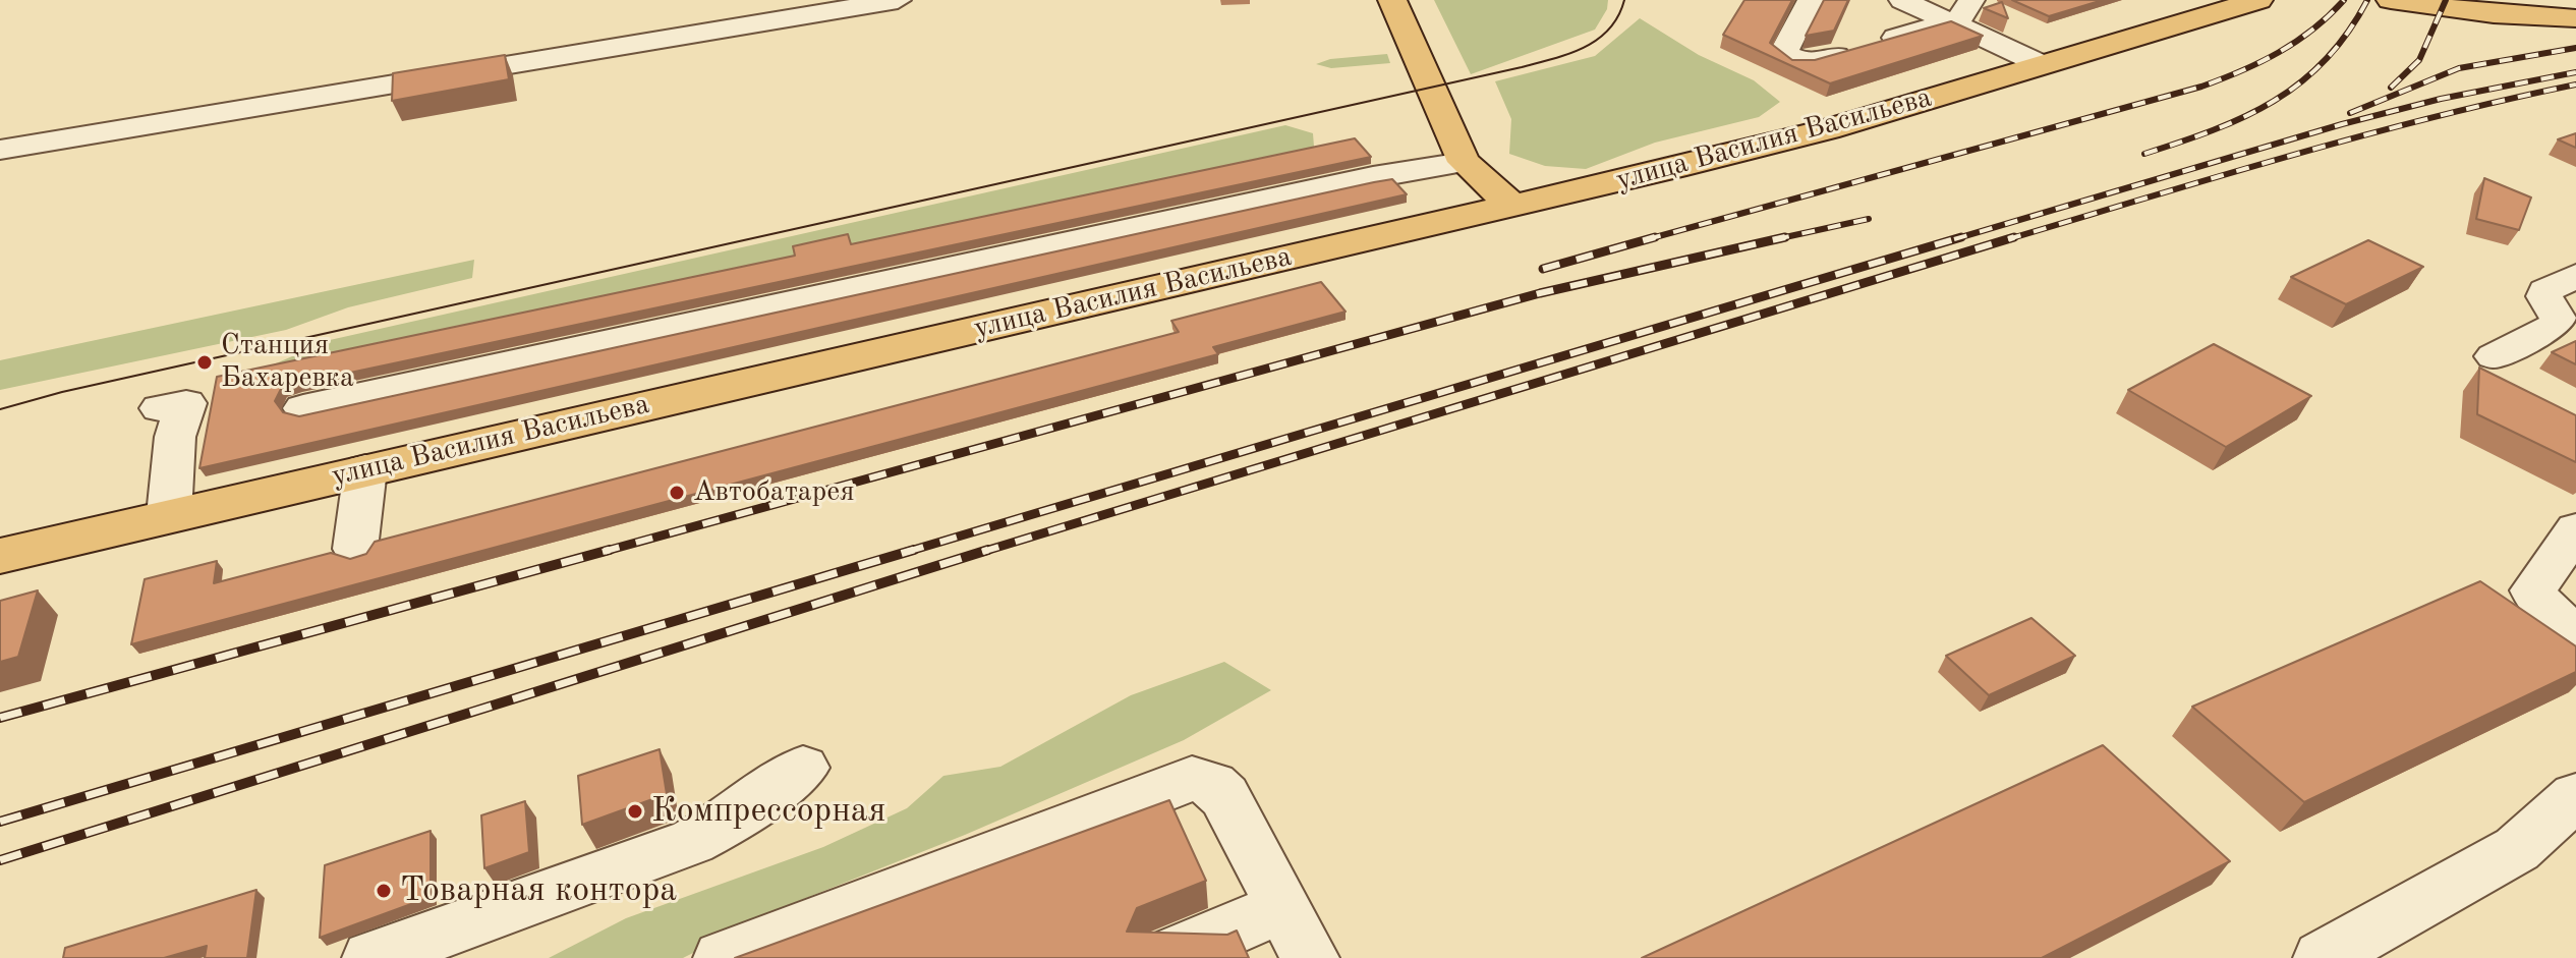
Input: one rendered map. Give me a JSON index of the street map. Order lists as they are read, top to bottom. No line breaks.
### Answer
{"streets":{"main road":["улица Василия Васильева"]},"places":["Станция Бахаревка","Автобатарея","Компрессорная","Товарная контора"]}
